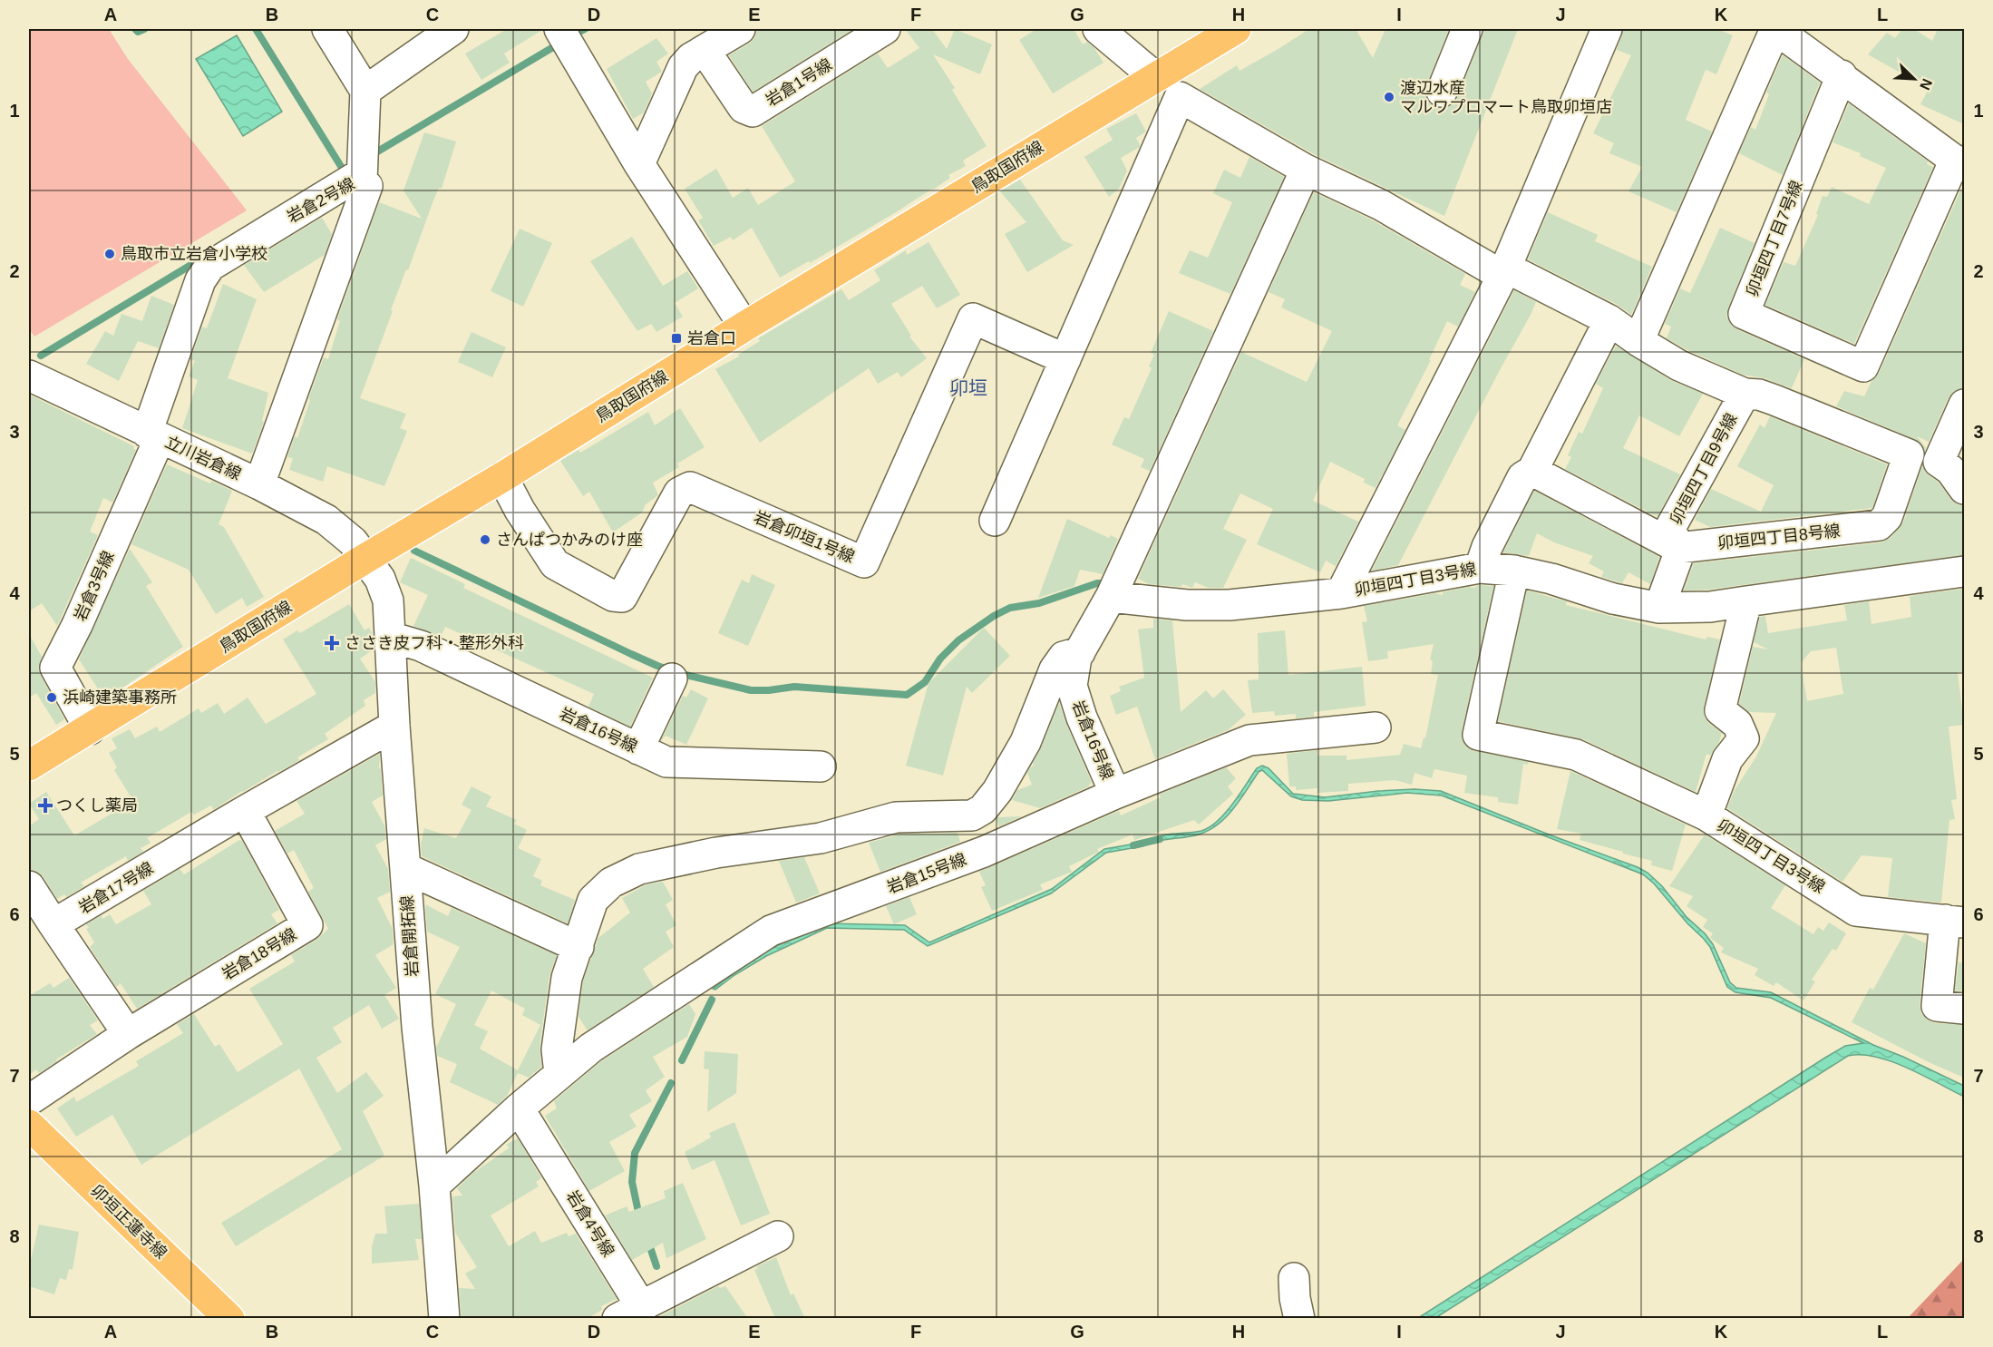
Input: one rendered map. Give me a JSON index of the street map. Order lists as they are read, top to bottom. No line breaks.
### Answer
{"streets":{"main road":["鳥取国府線","卯垣正蓮寺線"],"street":["岩倉1号線","岩倉2号線","卯垣四丁目7号線","立川岩倉線","卯垣四丁目9号線","岩倉卯垣1号線","卯垣四丁目8号線","卯垣四丁目3号線","岩倉3号線","岩倉16号線","岩倉15号線","岩倉17号線","岩倉開拓線","岩倉18号線","岩倉4号線"]},"crossings":[["鳥取国府線","立川岩倉線"],["鳥取国府線","岩倉卯垣1号線"],["鳥取国府線","岩倉3号線"],["鳥取国府線","岩倉開拓線"],["岩倉2号線","立川岩倉線"],["岩倉2号線","岩倉3号線"],["立川岩倉線","岩倉3号線"],["立川岩倉線","岩倉開拓線"],["卯垣四丁目9号線","卯垣四丁目8号線"],["岩倉16号線","岩倉15号線"],["岩倉16号線","岩倉開拓線"],["岩倉15号線","岩倉4号線"],["岩倉17号線","岩倉開拓線"],["岩倉17号線","岩倉18号線"]],"districts":["卯垣"],"places":{"other":["渡辺水産 マルワプロマート鳥取卯垣店","鳥取市立岩倉小学校","さんぱつかみのけ座","浜崎建築事務所"],"transit":["岩倉口"],"health":["ささき皮フ科・整形外科","つくし薬局"]},"north":"bottom right","grid":{"columns":["A","B","C","D","E","F","G","H","I","J","K","L"],"rows":["1","2","3","4","5","6","7","8"]}}
